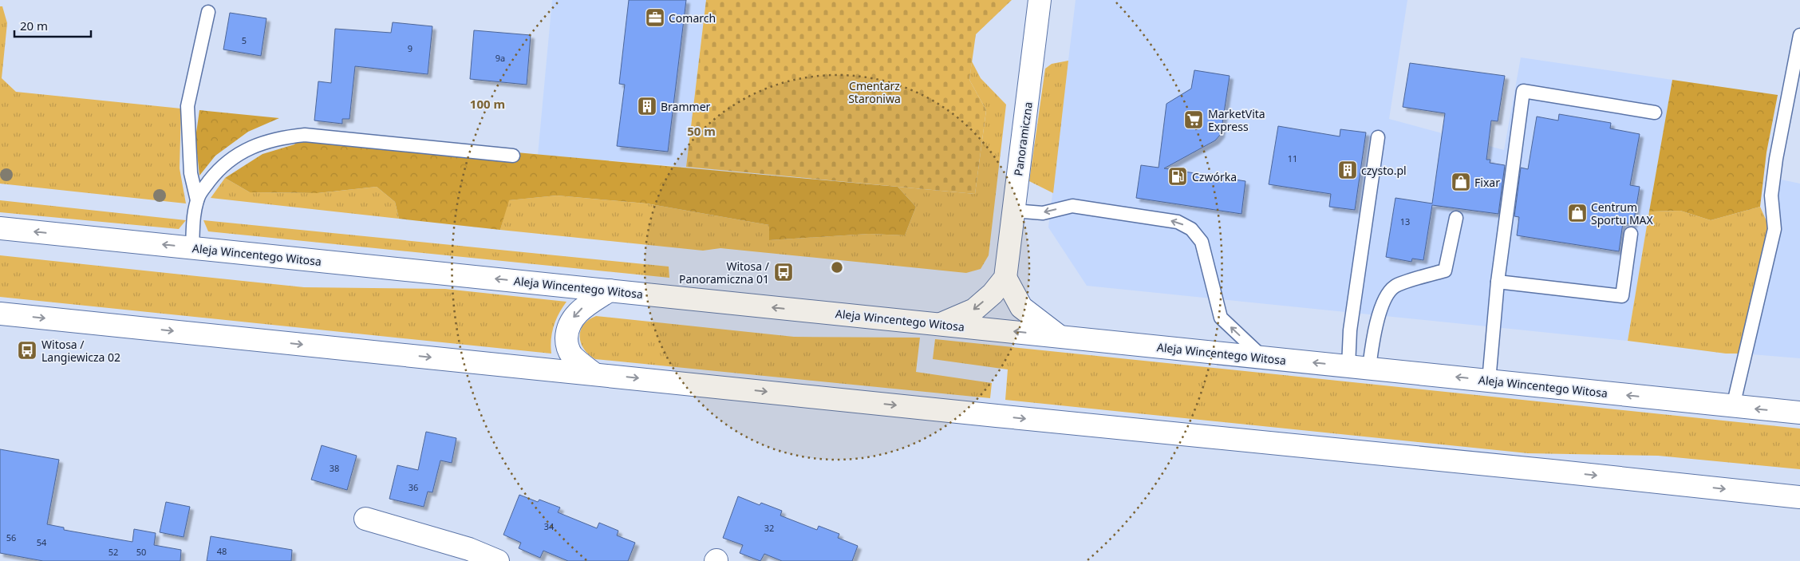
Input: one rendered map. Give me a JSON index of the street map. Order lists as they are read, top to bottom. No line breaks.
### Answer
{"streets":{"main road":["Panoramiczna","Aleja Wincentego Witosa"]},"parks":["Cmentarz Staroniwa"],"places":{"office":["Comarch"],"building":["Brammer","czysto.pl"],"supermarket":["MarketVita Express"],"fuel station":["Czwórka"],"shop":["Fixar","Centrum Sportu MAX"],"bus stop":["Witosa / Panoramiczna 01","Witosa / Langiewicza 02"]},"house_numbers":["5","9","9a","11","13","38","36","34","32","56","54","48","52","50"],"scale_bar":"20 m","rings":["100 m","50 m"]}
